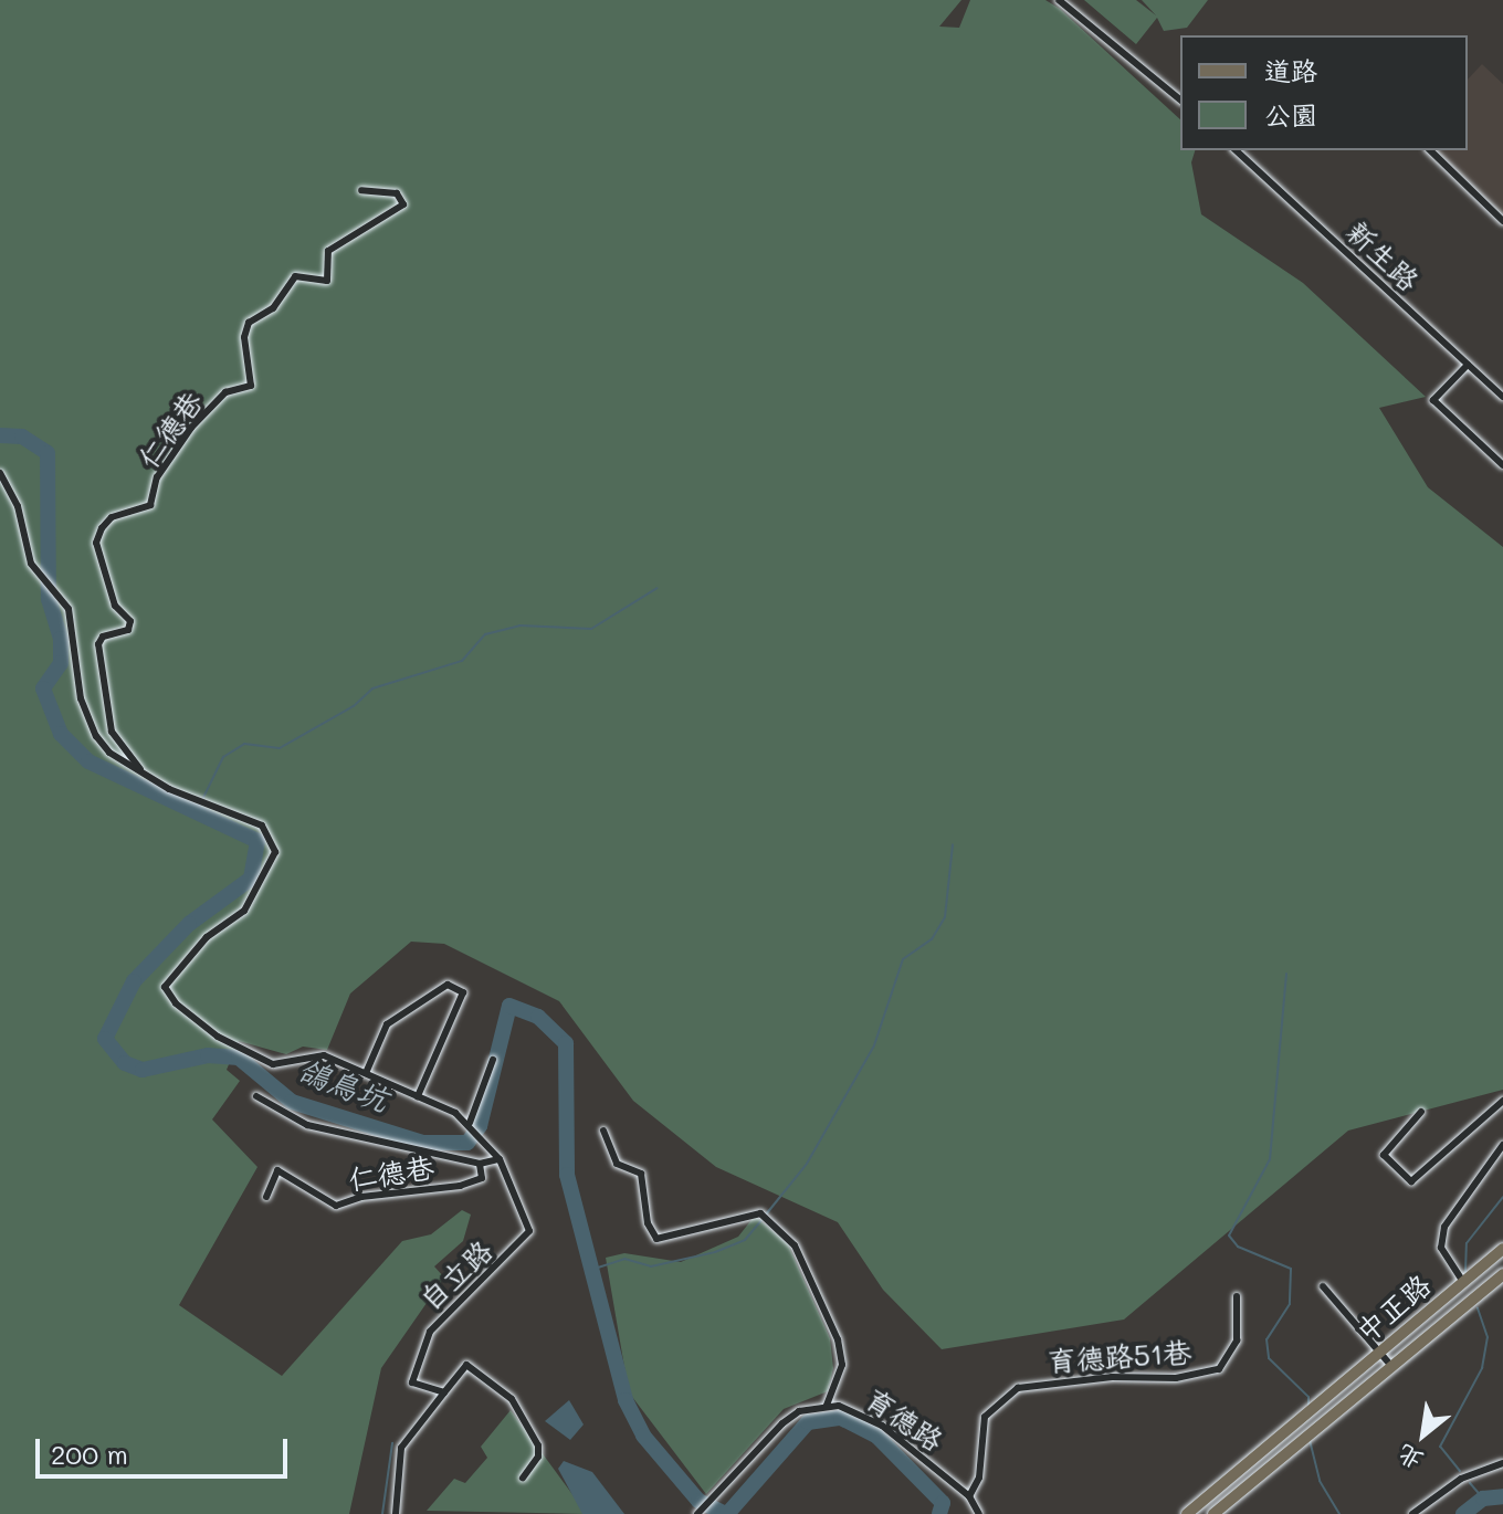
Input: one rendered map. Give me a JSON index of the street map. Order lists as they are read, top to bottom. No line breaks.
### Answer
{"streets":{"main road":["中正路"],"street":["新生路","仁德巷","自立路","育德路51巷","育德路"]},"crossings":[["仁德巷","自立路"],["育德路51巷","育德路"]],"water":["鴿鳥坑"],"legend":["道路","公園"],"scale_bar":"200 m","north":"bottom left"}
